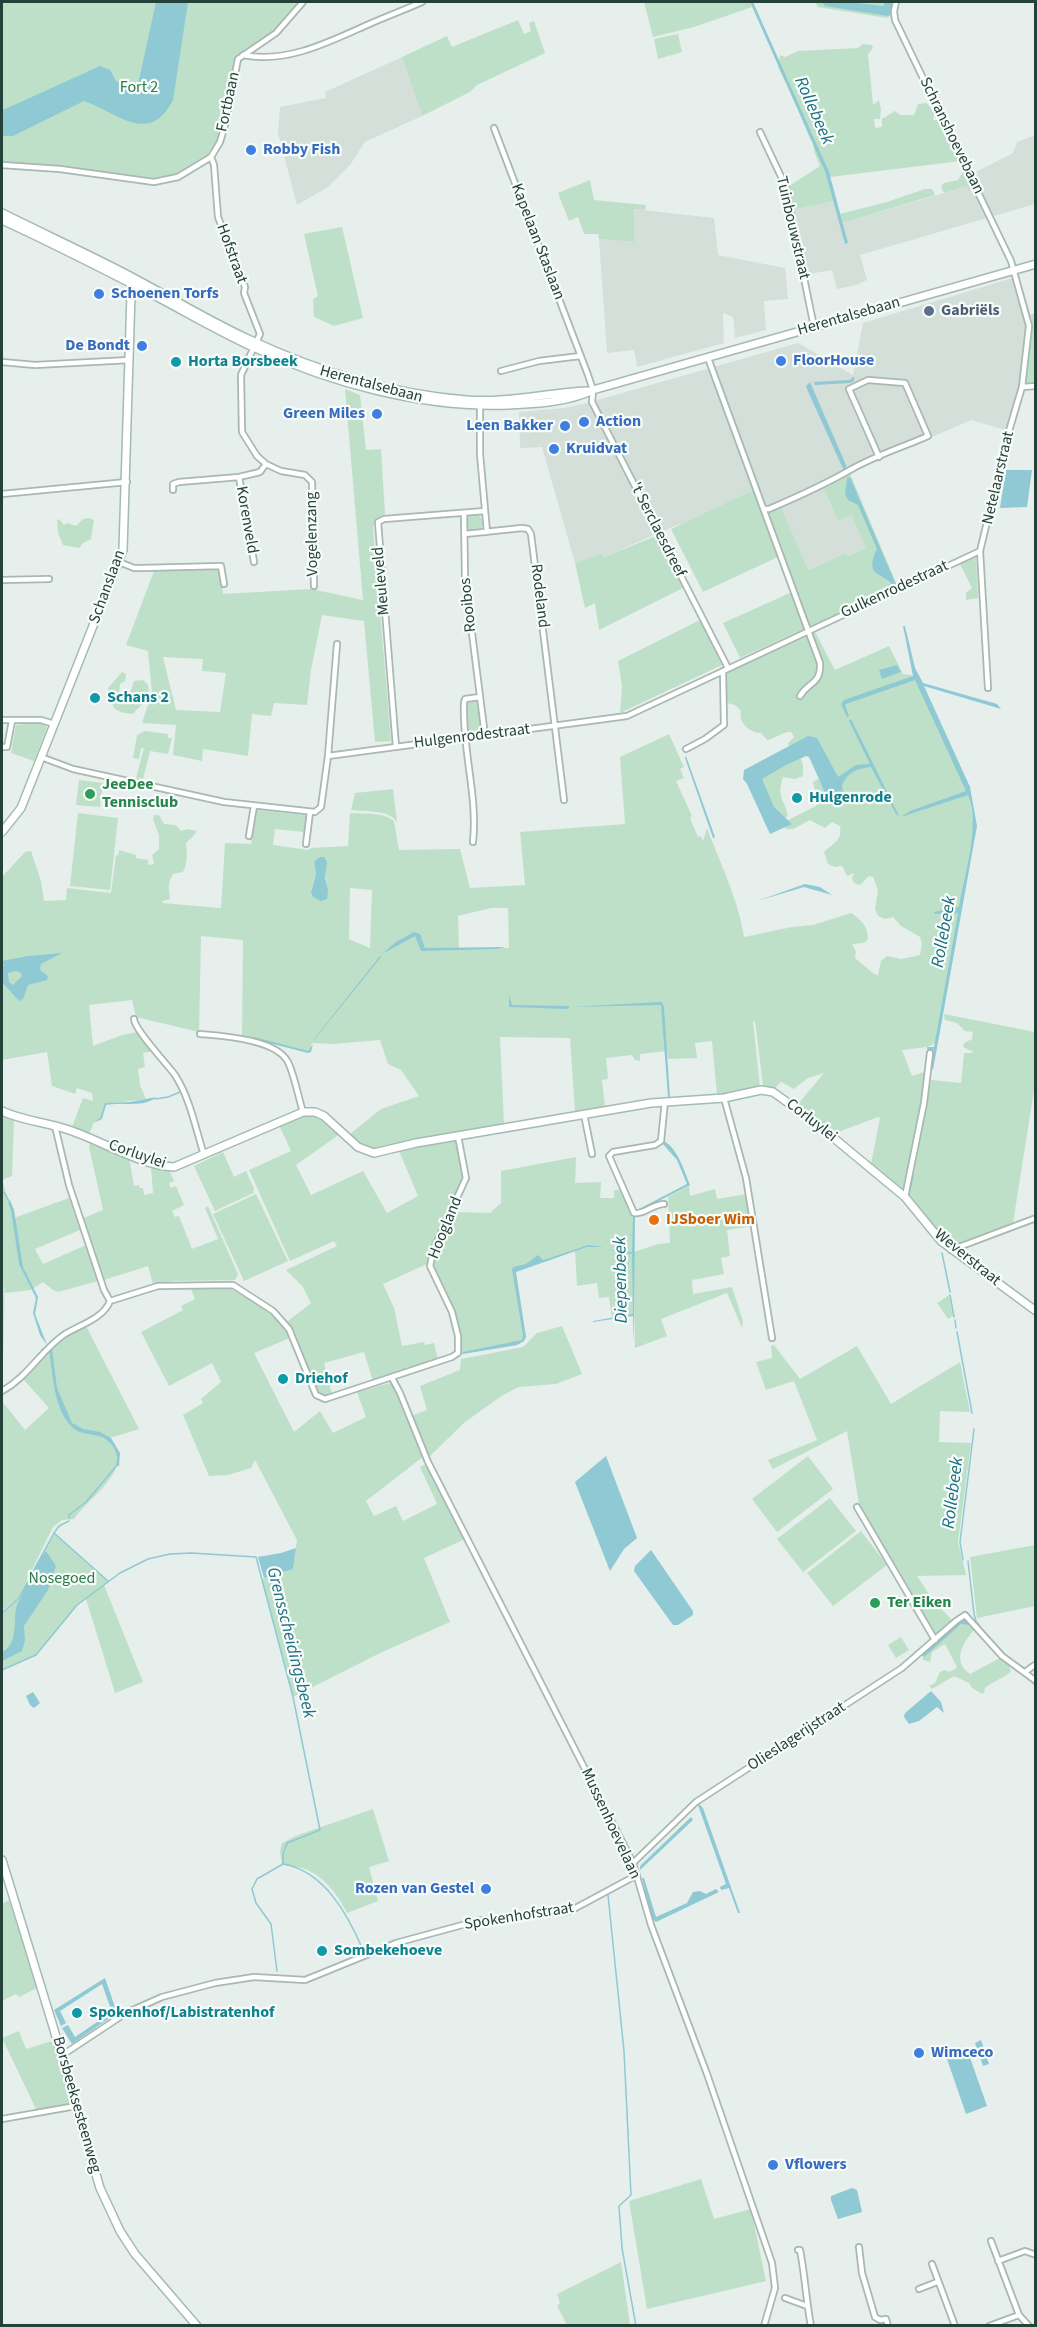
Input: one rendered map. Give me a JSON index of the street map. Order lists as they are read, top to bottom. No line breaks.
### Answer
{"streets":{"street":["Fortbaan","Schranshoevebaan","Tuinbouwstraat","Kapelaan Staslaan","Hofstraat","Herentalsebaan","Netelaarstraat","Korenveld","'t Serclaesdreef","Vogelenzang","Meuleveld","Schanslaan","Gulkenrodestraat","Rodeland","Rooibos","Hulgenrodestraat","Corluylei","Hoogland","Weverstraat","Olieslagerijstraat","Mussenhoevelaan","Spokenhofstraat","Borsbeeksesteenweg"]},"crossings":[["Fortbaan","Hofstraat"],["Schranshoevebaan","Herentalsebaan"],["Schranshoevebaan","Netelaarstraat"],["Tuinbouwstraat","Herentalsebaan"],["Kapelaan Staslaan","Herentalsebaan"],["Kapelaan Staslaan","'t Serclaesdreef"],["Hofstraat","Herentalsebaan"],["Herentalsebaan","Netelaarstraat"],["Herentalsebaan","'t Serclaesdreef"],["Herentalsebaan","Schanslaan"],["Netelaarstraat","Gulkenrodestraat"],["Korenveld","Vogelenzang"],["'t Serclaesdreef","Gulkenrodestraat"],["'t Serclaesdreef","Hulgenrodestraat"],["Meuleveld","Rooibos"],["Meuleveld","Hulgenrodestraat"],["Gulkenrodestraat","Hulgenrodestraat"],["Rodeland","Rooibos"],["Rodeland","Hulgenrodestraat"],["Rooibos","Hulgenrodestraat"],["Corluylei","Hoogland"],["Corluylei","Weverstraat"],["Hoogland","Mussenhoevelaan"],["Olieslagerijstraat","Mussenhoevelaan"],["Mussenhoevelaan","Spokenhofstraat"],["Spokenhofstraat","Borsbeeksesteenweg"]],"water":["Rollebeek","Diepenbeek","Grensscheidingsbeek"],"parks":["Fort 2","Nosegoed"],"places":["Robby Fish","Schoenen Torfs","Gabriëls","De Bondt","FloorHouse","Horta Borsbeek","Green Miles","Action","Leen Bakker","Kruidvat","Schans 2","JeeDee Tennisclub","Hulgenrode","IJSboer Wim","Driehof","Ter Eiken","Rozen van Gestel","Sombekehoeve","Spokenhof/Labistratenhof","Wimceco","Vflowers"]}
